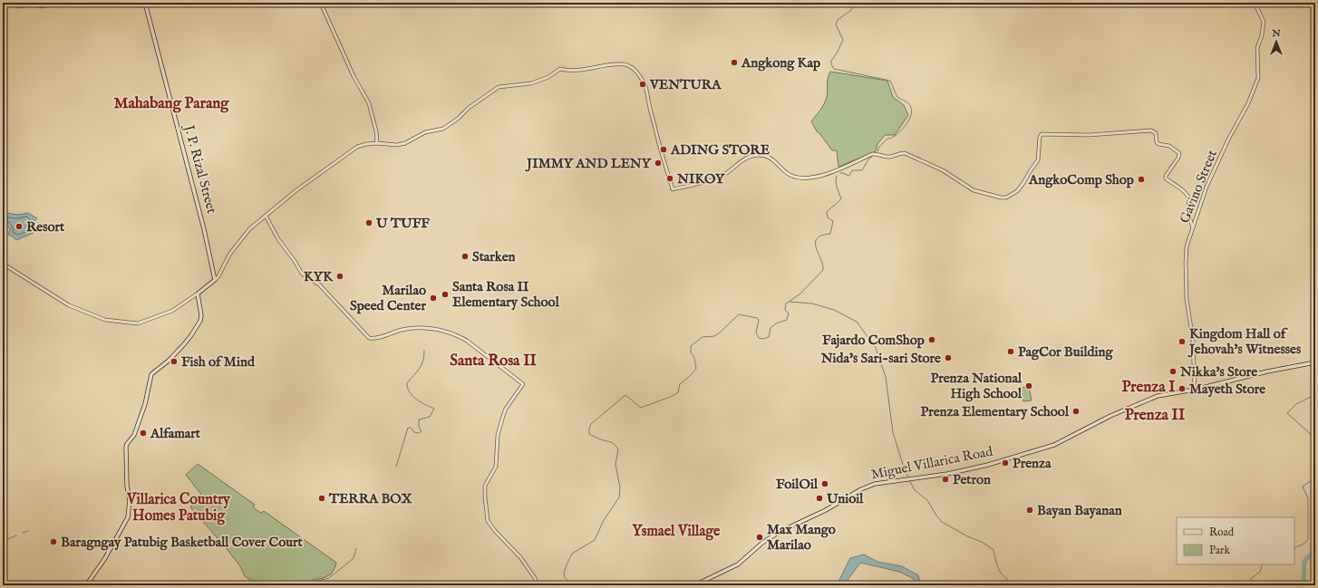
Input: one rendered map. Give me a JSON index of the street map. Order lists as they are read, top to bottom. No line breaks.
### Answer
{"streets":{"main road":["J. P. Rizal Street","Miguel Villarica Road"],"street":["Gavino Street"]},"crossings":[["Gavino Street","Miguel Villarica Road"]],"districts":["Mahabang Parang","Santa Rosa II","Prenza I","Prenza II","Villarica Country Homes Patubig","Ysmael Village"],"places":["Angkong Kap","VENTURA","ADING STORE","JIMMY AND LENY","NIKOY","AngkoComp Shop","U TUFF","Resort","Starken","KYK","Santa Rosa II Elementary School","Marilao Speed Center","Fajardo ComShop","Kingdom Hall of Jehovah's Witnesses","PagCor Building","Nida's Sari-sari Store","Fish of Mind","Nikka's Store","Prenza National High School","Mayeth Store","Prenza Elementary School","Alfamart","Prenza","Petron","FoilOil","TERRA BOX","Unioil","Bayan Bayanan","Max Mango Marilao","Baragngay Patubig Basketball Cover Court"],"legend":["Road","Park"],"north":"top"}
